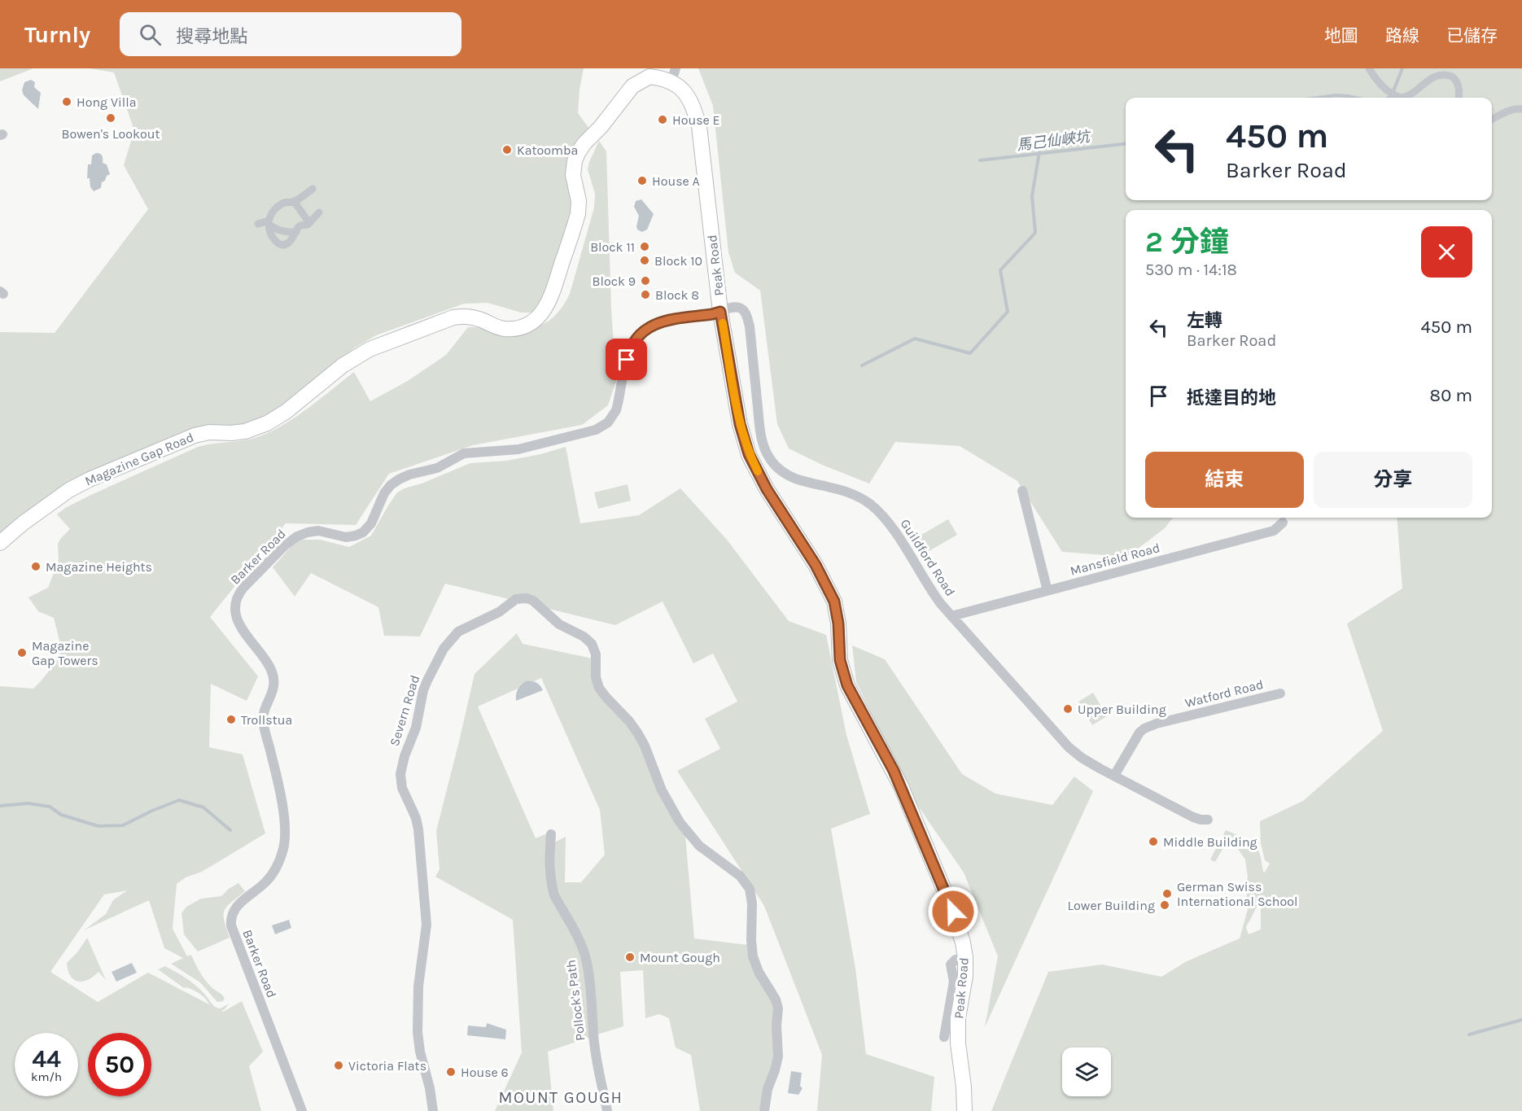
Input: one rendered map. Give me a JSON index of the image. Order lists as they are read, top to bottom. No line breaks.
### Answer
{"streets":{"main road":["Peak Road","Magazine Gap Road"],"street":["Barker Road","Guildford Road","Mansfield Road","Watford Road","Severn Road","Pollock's Path"]},"crossings":[["Peak Road","Magazine Gap Road"],["Peak Road","Barker Road"],["Peak Road","Guildford Road"],["Barker Road","Guildford Road"],["Guildford Road","Mansfield Road"],["Guildford Road","Watford Road"]],"districts":["MOUNT GOUGH"],"water":["馬己仙峽坑"],"places":["Hong Villa","Bowen's Lookout","House E","Katoomba","House A","Block 11","Block 10","Block 9","Block 8","Magazine Heights","Magazine Gap Towers","Upper Building","Trollstua","Middle Building","German Swiss International School","Lower Building","Mount Gough","Victoria Flats","House 6"],"page":{"header":"Turnly","search":"搜尋地點","nav":["地圖","路線","已儲存"],"turn":["450 m","Barker Road"],"heading":["2 分鐘","530 m · 14:18"],"list":[{"name":"左轉","note":"Barker Road","value":"450 m"},{"name":"抵達目的地","value":"80 m"}],"buttons":["結束","分享"],"speed":"44 km/h","limit":"50"}}
